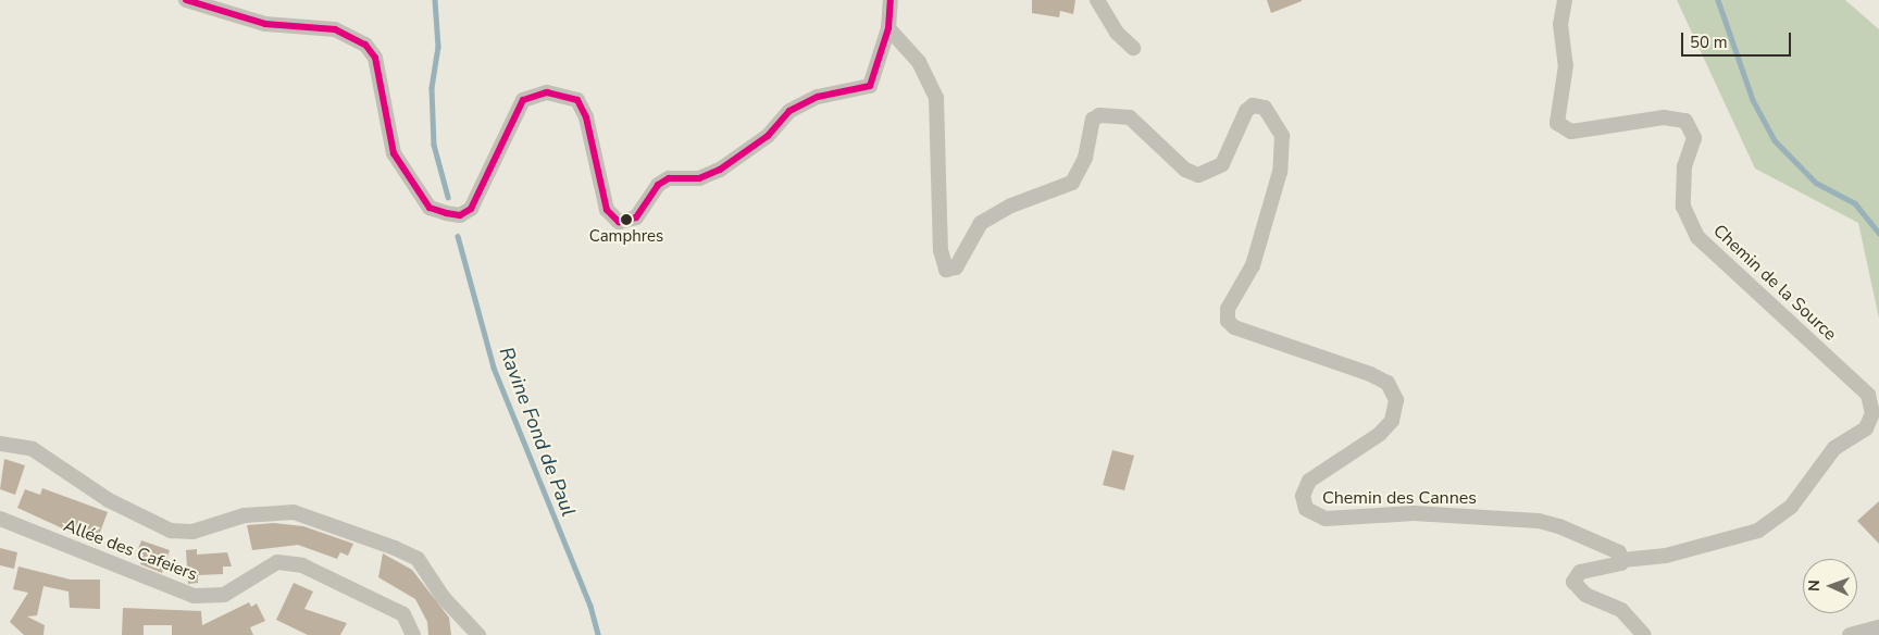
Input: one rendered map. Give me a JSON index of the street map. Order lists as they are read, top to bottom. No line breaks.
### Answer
{"streets":{"street":["Chemin de la Source","Chemin des Cannes","Allée des Cafeiers"]},"crossings":[["Chemin de la Source","Chemin des Cannes"]],"water":["Ravine Fond de Paul"],"places":["Camphres"],"scale_bar":"50 m","north":"left"}
